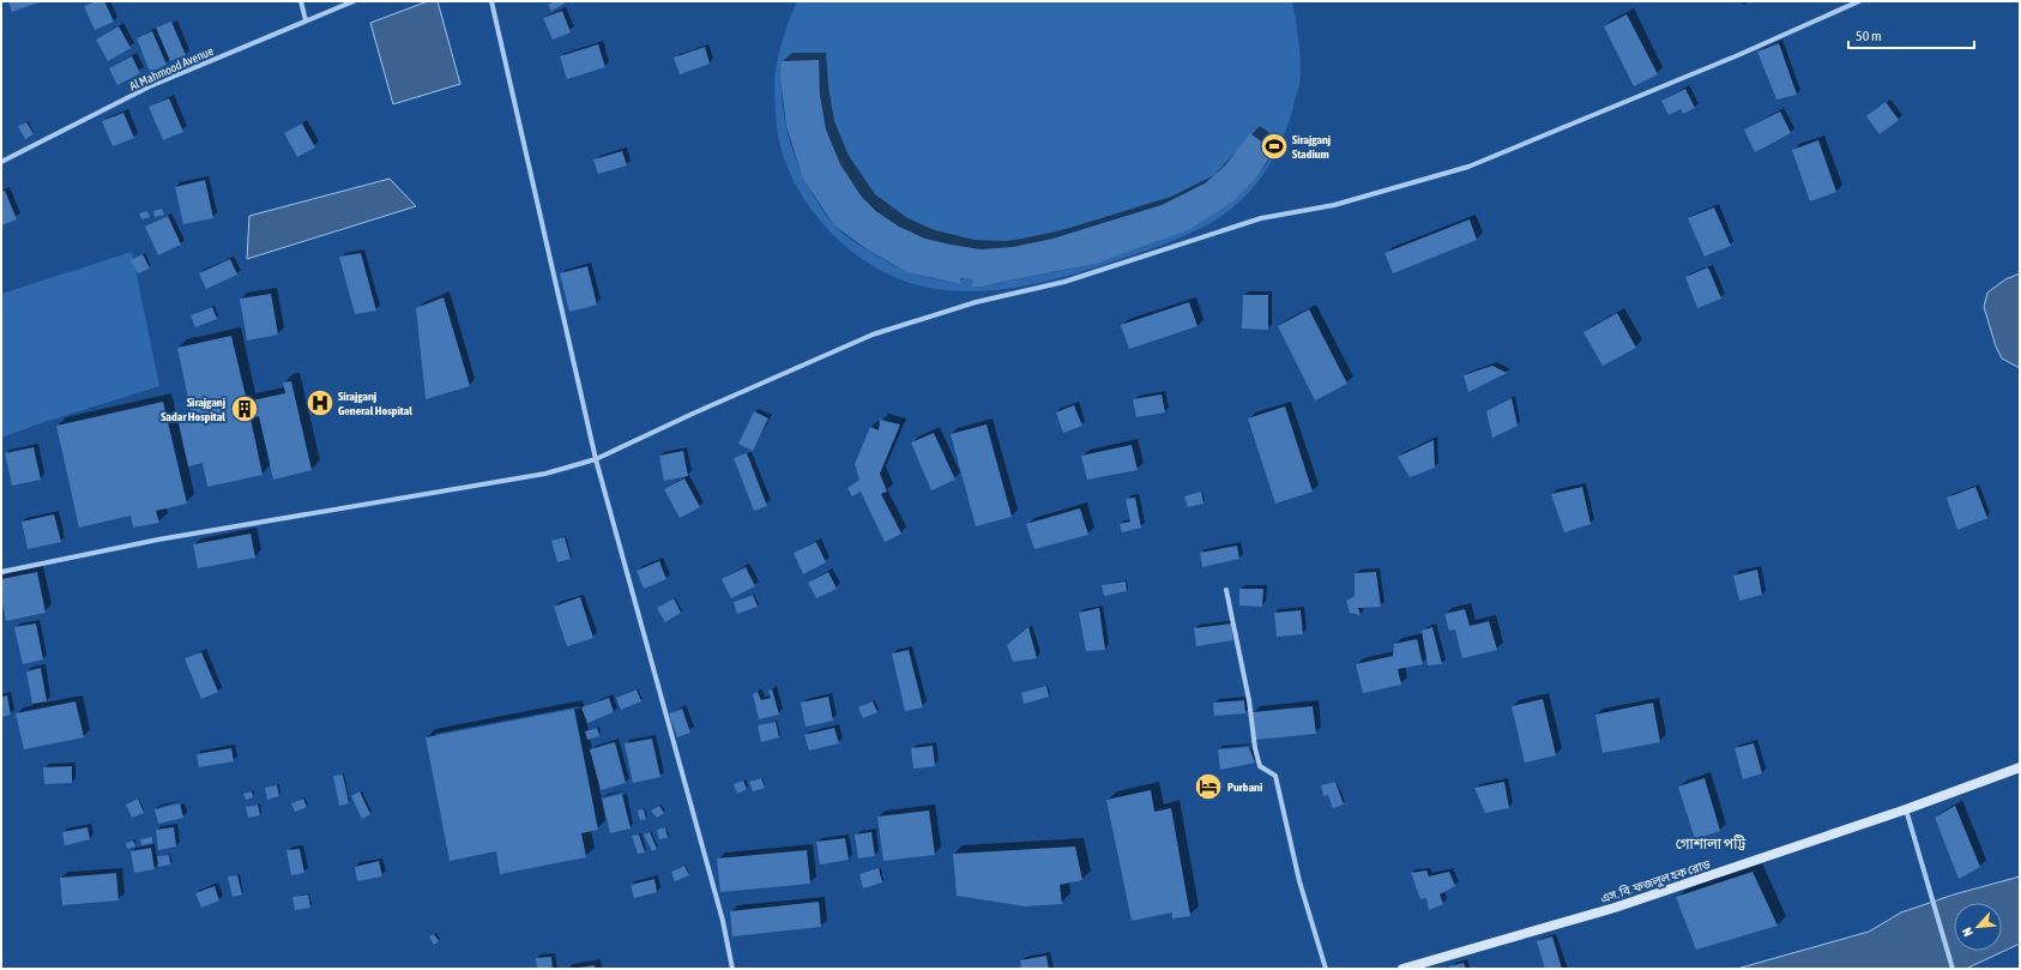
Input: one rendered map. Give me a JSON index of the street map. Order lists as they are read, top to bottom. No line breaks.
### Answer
{"streets":{"main road":["এস. বি. ফজলুল হক রোড"],"street":["Al Mahmood Avenue"]},"districts":["গোশালা পট্টি"],"places":{"sports":["Sirajganj Stadium"],"hospital":["Sirajganj General Hospital"],"building":["Sirajganj Sadar Hospital"],"hotel":["Purbani"]},"scale_bar":"50 m","north":"bottom left"}
